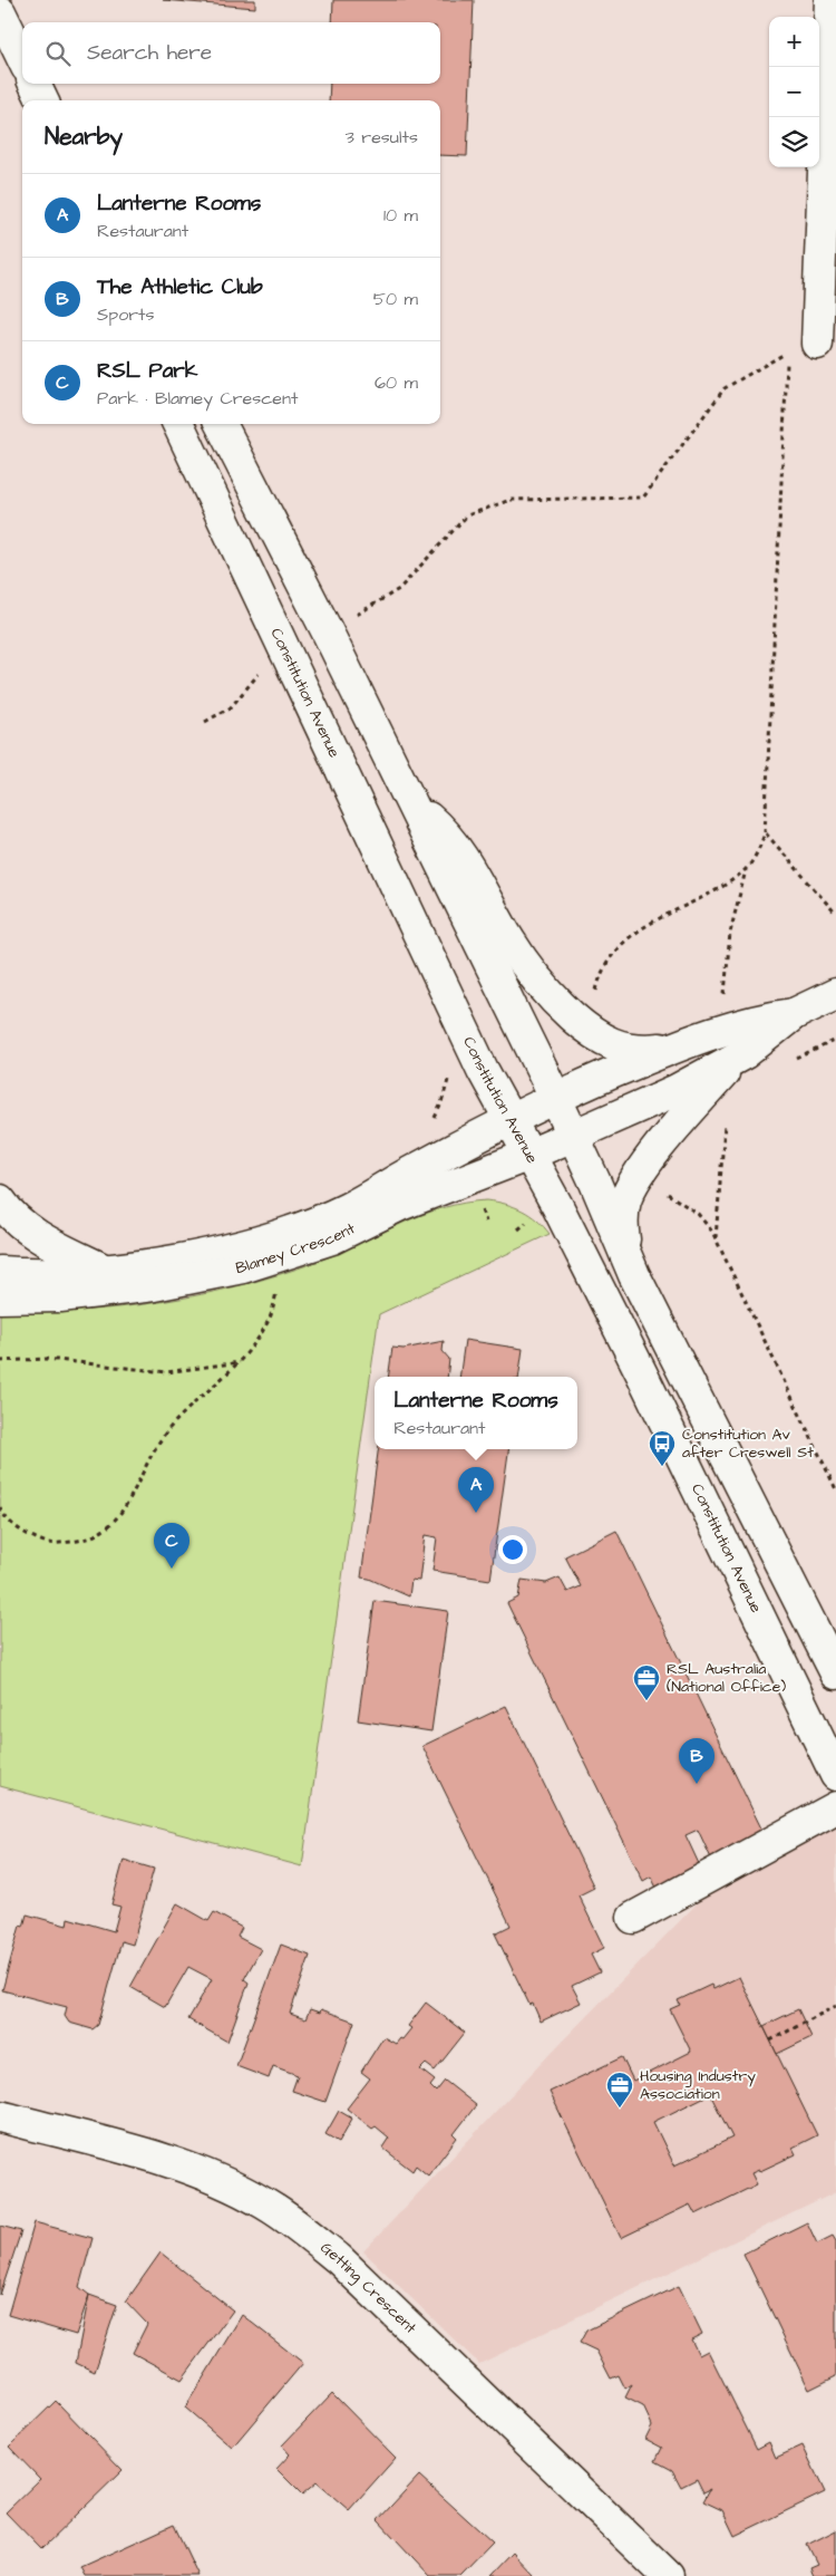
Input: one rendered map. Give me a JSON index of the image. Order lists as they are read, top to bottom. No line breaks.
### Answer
{"streets":{"street":["Constitution Avenue","Blamey Crescent","Getting Crescent"]},"crossings":[["Constitution Avenue","Blamey Crescent"]],"places":{"bus stop":["Constitution Av after Creswell St"],"office":["RSL Australia (National Office)","Housing Industry Association"]},"page":{"map_buttons":["+","−"],"search":"Search here","heading":["Nearby","3 results"],"list":[{"mark":"A","name":"Lanterne Rooms","note":"Restaurant","value":"10 m"},{"mark":"B","name":"The Athletic Club","note":"Sports","value":"50 m"},{"mark":"C","name":"RSL Park","note":"Park · Blamey Crescent","value":"60 m"}],"popup":["Lanterne Rooms","Restaurant"],"pins":["A","C","B"]}}
